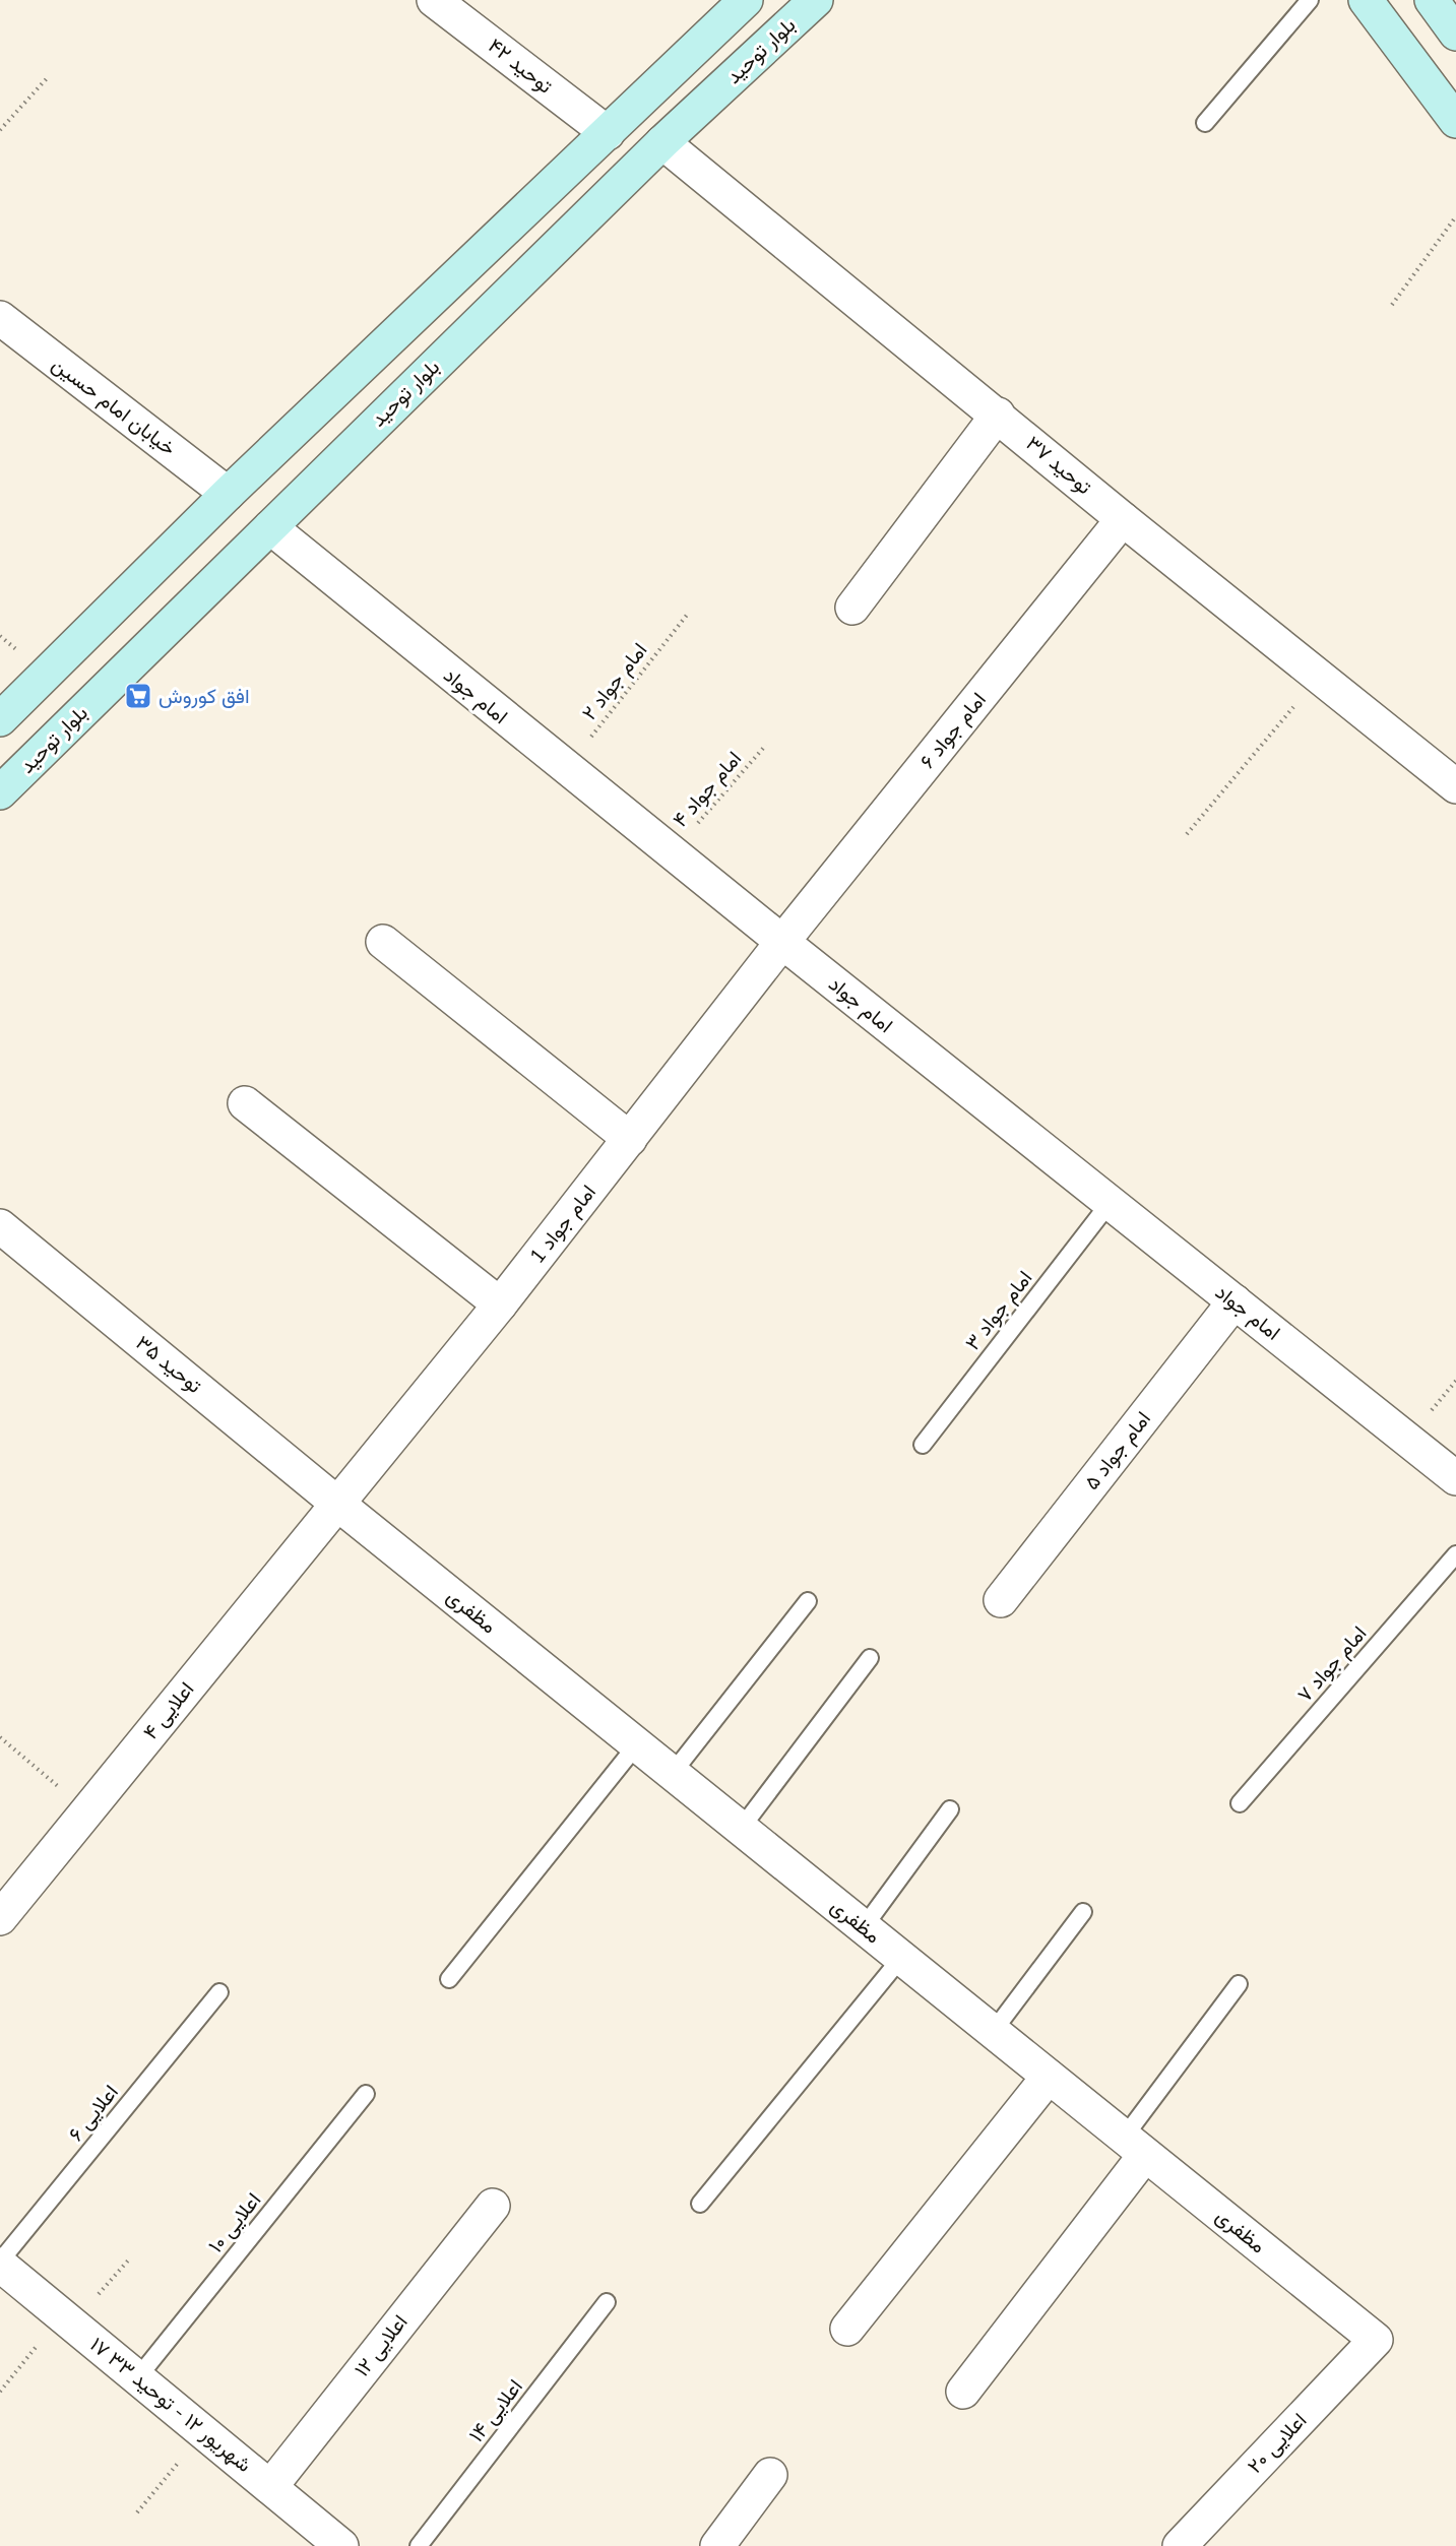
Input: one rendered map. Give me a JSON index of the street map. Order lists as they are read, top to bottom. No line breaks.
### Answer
{"streets":{"main road":["بلوار توحید"],"street":["توحید ۴۲","خیابان امام حسین","توحید ۳۷","امام جواد","امام جواد ۶","امام جواد 1","توحید ۳۵","امام جواد ۵","مظفری","اعلایی ۴","اعلایی ۱۲","۱۷ شهریور ۱۲ - توحید ۳۳","اعلایی ۲۰"],"lane":["امام جواد ۳","امام جواد ۷","اعلایی ۶","اعلایی ۱۰","اعلایی ۱۴"],"path":["امام جواد ۲","امام جواد ۴"]},"crossings":[["بلوار توحید","توحید ۳۷"],["بلوار توحید","امام جواد"],["توحید ۳۷","امام جواد ۶"],["امام جواد ۲","امام جواد"],["امام جواد","امام جواد ۶"],["امام جواد","امام جواد ۴"],["امام جواد","امام جواد 1"],["امام جواد","امام جواد ۳"],["امام جواد","امام جواد ۵"],["امام جواد ۶","امام جواد 1"],["امام جواد 1","توحید ۳۵"],["امام جواد 1","مظفری"],["امام جواد 1","اعلایی ۴"],["توحید ۳۵","مظفری"],["توحید ۳۵","اعلایی ۴"],["مظفری","اعلایی ۴"],["مظفری","اعلایی ۲۰"],["اعلایی ۶","۱۷ شهریور ۱۲ - توحید ۳۳"],["اعلایی ۱۰","۱۷ شهریور ۱۲ - توحید ۳۳"],["اعلایی ۱۲","۱۷ شهریور ۱۲ - توحید ۳۳"]],"places":{"supermarket":["افق کوروش"]}}
